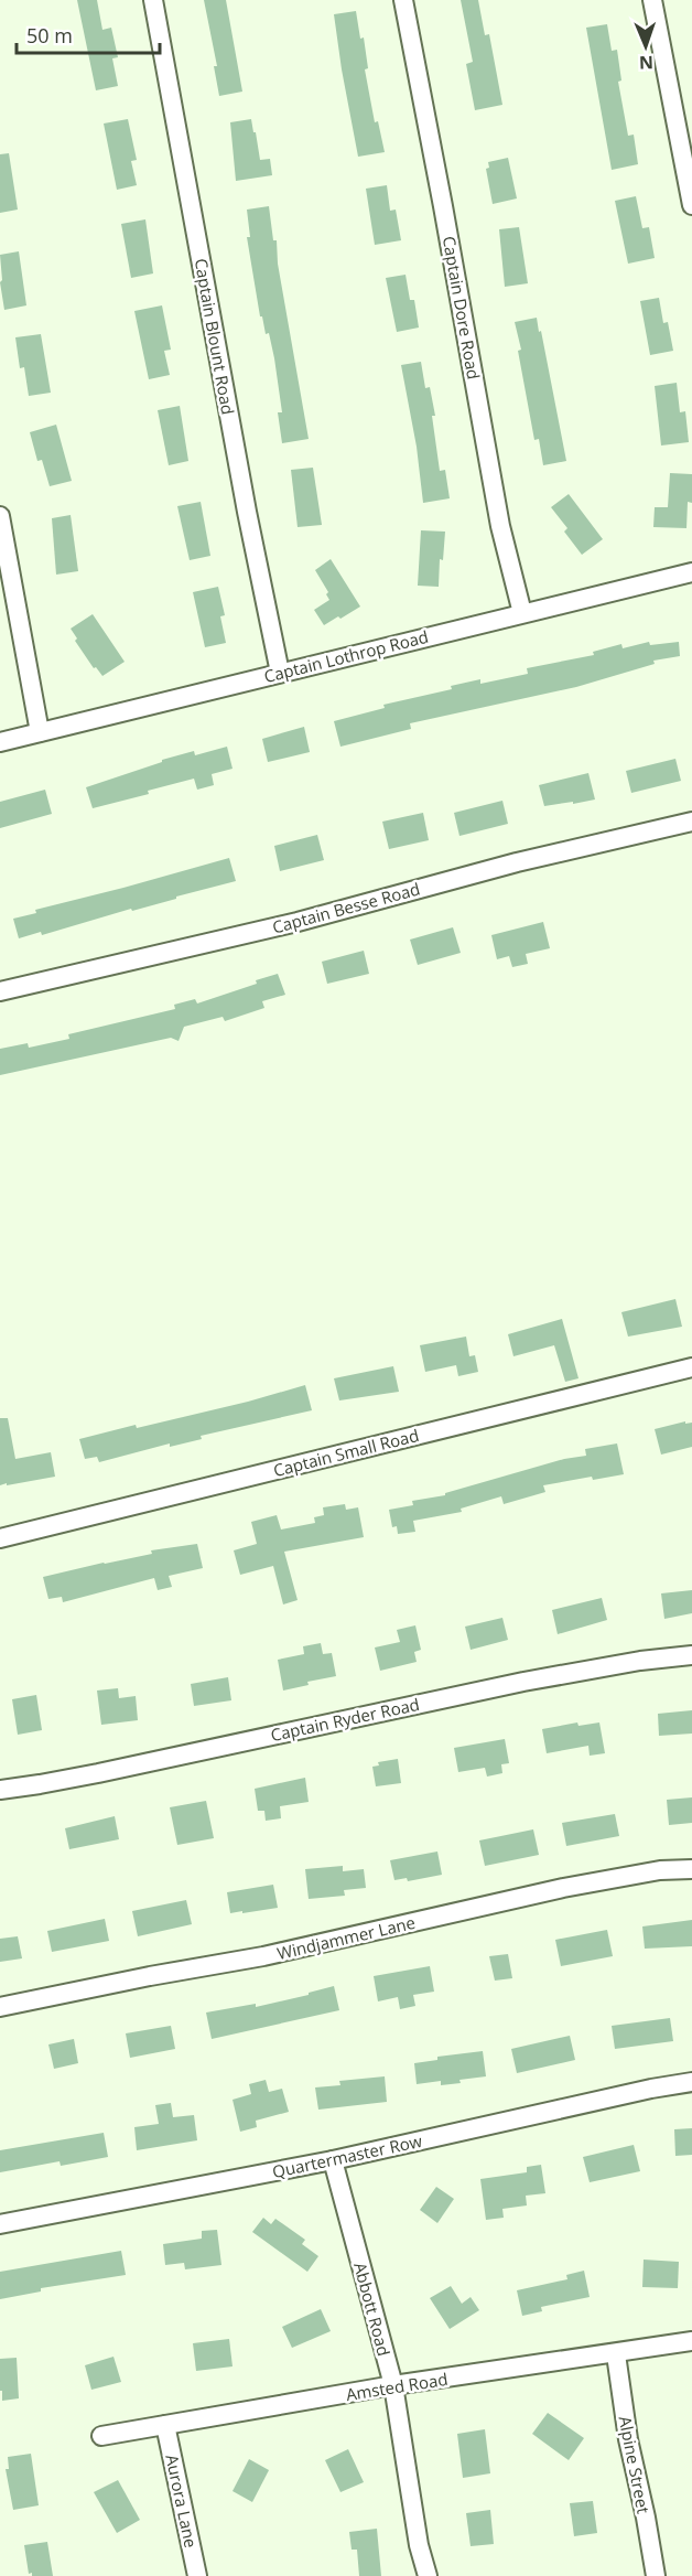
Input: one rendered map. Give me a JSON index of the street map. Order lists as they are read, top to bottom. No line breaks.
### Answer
{"streets":{"street":["Captain Dore Road","Captain Blount Road","Captain Lothrop Road","Captain Besse Road","Captain Small Road","Captain Ryder Road","Windjammer Lane","Quartermaster Row","Abbott Road","Amsted Road","Alpine Street","Aurora Lane"]},"crossings":[["Captain Dore Road","Captain Lothrop Road"],["Captain Blount Road","Captain Lothrop Road"],["Quartermaster Row","Abbott Road"],["Abbott Road","Amsted Road"],["Amsted Road","Alpine Street"],["Amsted Road","Aurora Lane"]],"scale_bar":"50 m","north":"bottom"}
